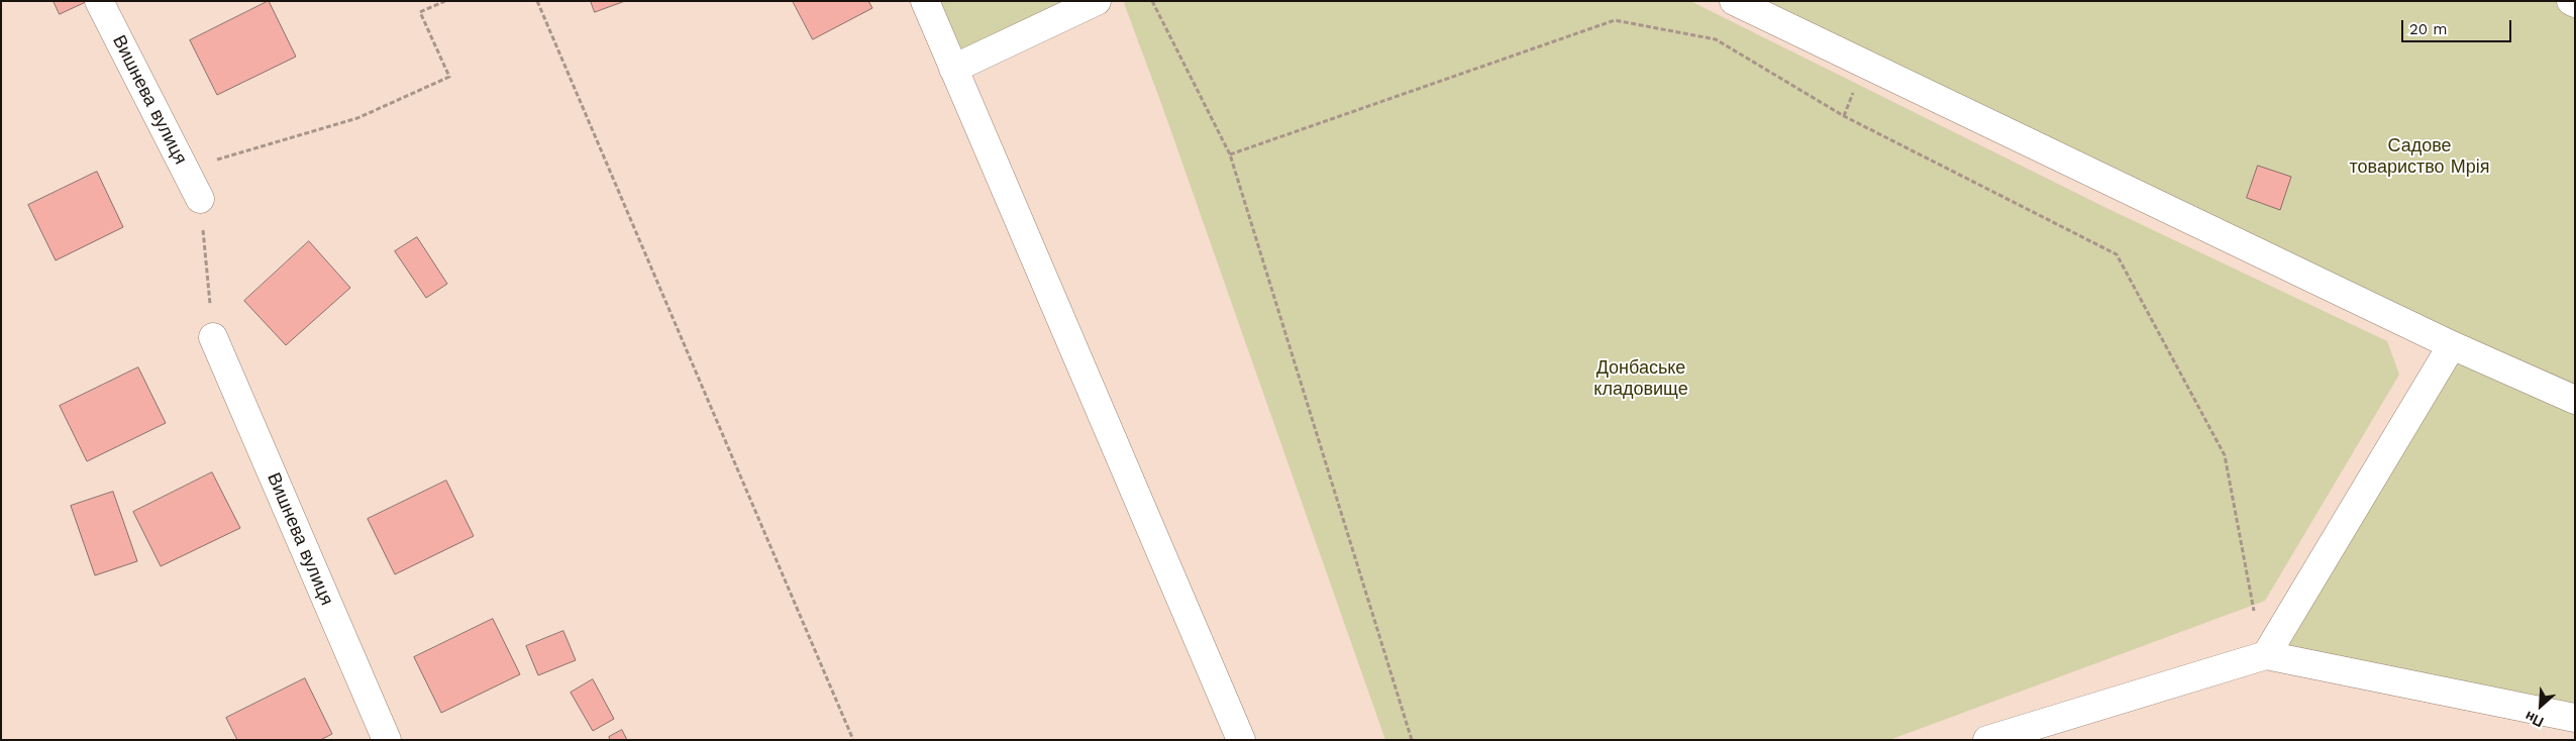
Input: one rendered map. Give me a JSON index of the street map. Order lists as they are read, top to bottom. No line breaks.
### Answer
{"streets":{"street":["Вишнева вулиця"]},"parks":["Садове товариство Мрія","Донбаське кладовище"],"scale_bar":"20 m","north":"bottom left"}
